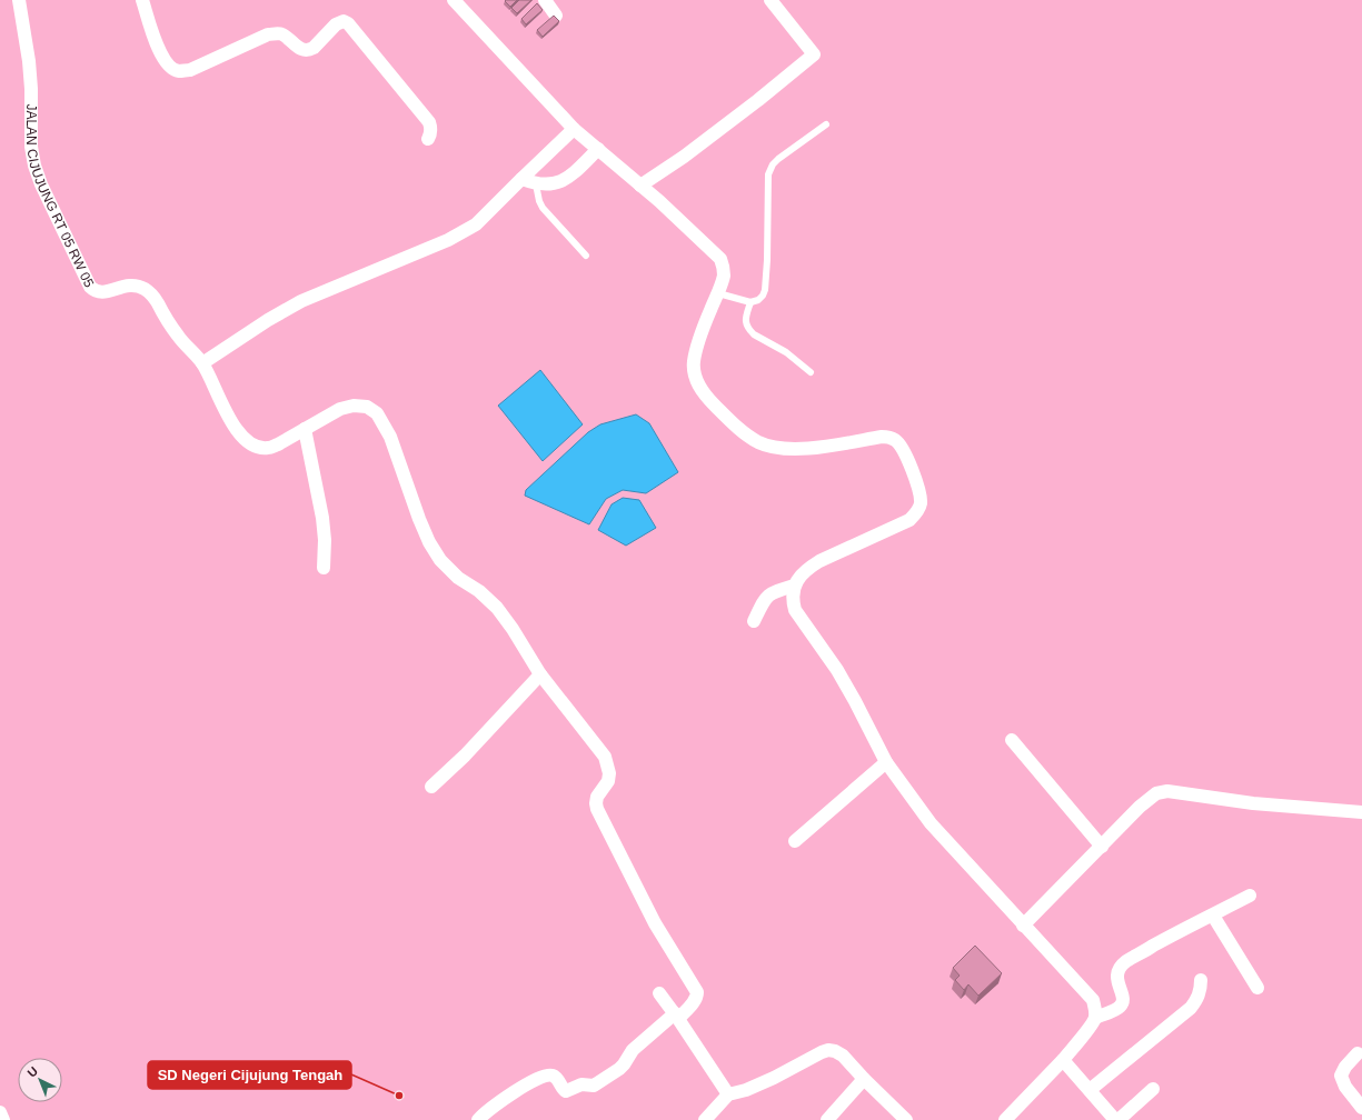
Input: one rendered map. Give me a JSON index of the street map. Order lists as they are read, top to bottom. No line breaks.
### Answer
{"streets":{"street":["JALAN CIJUJUNG RT 05 RW 05"]},"places":["SD Negeri Cijujung Tengah"],"north":"top left"}
